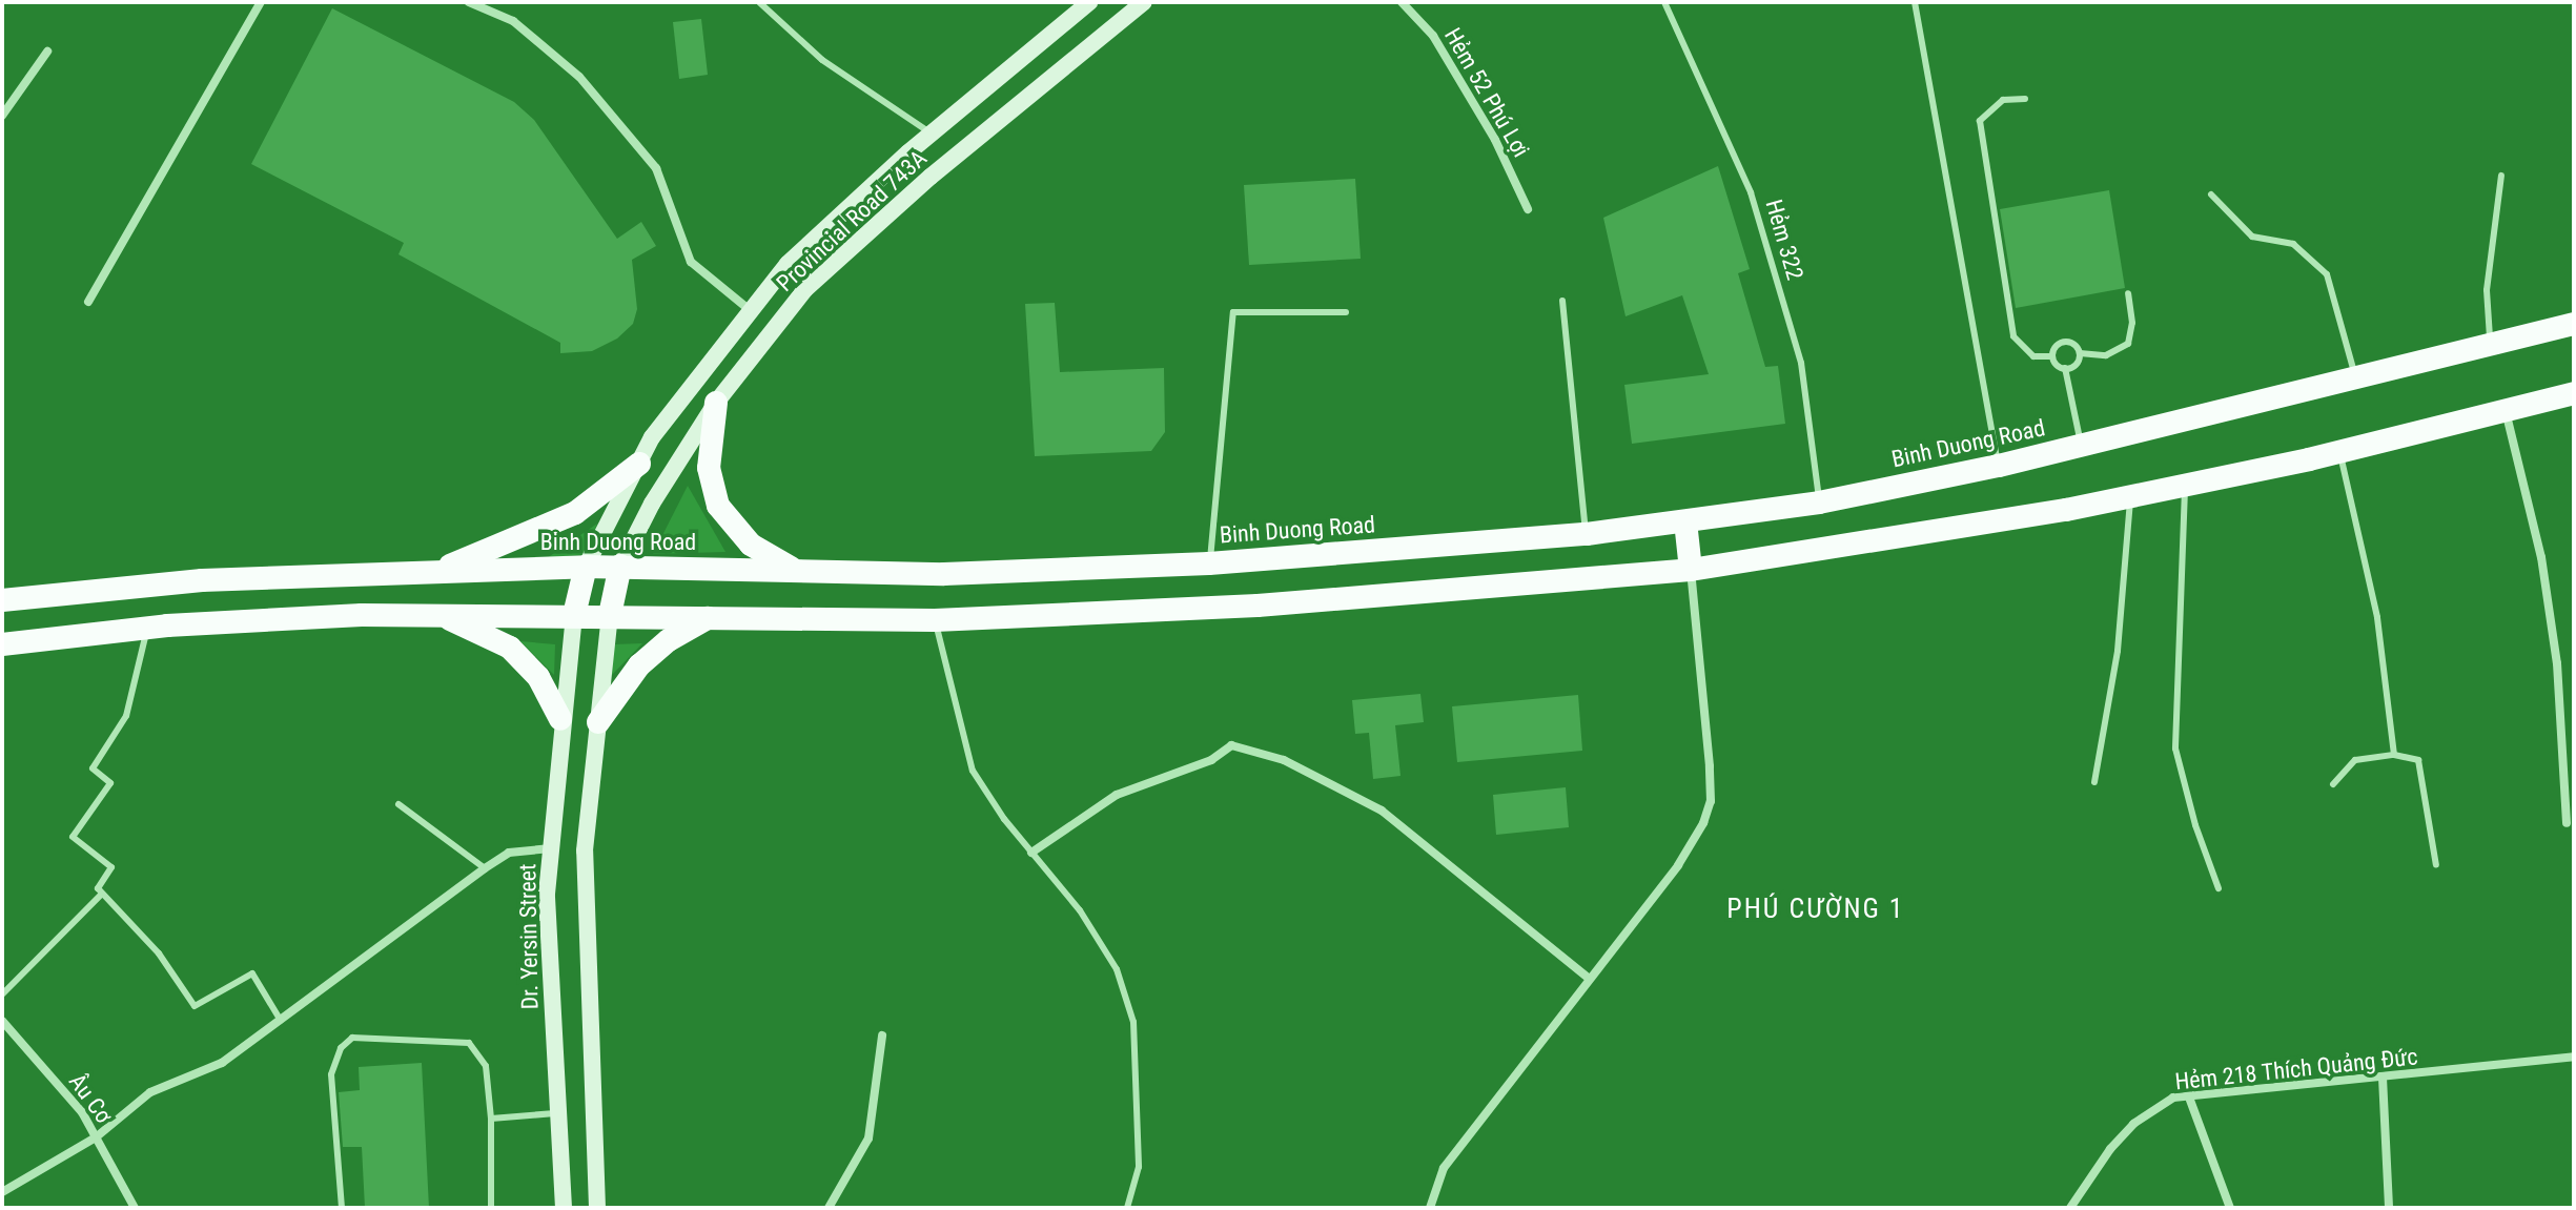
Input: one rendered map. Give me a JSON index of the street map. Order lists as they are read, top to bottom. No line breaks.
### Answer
{"streets":{"highway":["Binh Duong Road"],"main road":["Provincial Road 743A","Dr. Yersin Street"],"street":["Hẻm 52 Phú Lợi","Hẻm 218 Thích Quảng Đức","Âu Cơ"],"lane":["Hẻm 322"]},"crossings":[["Provincial Road 743A","Binh Duong Road"],["Hẻm 322","Binh Duong Road"]],"districts":["PHÚ CƯỜNG 1"]}
